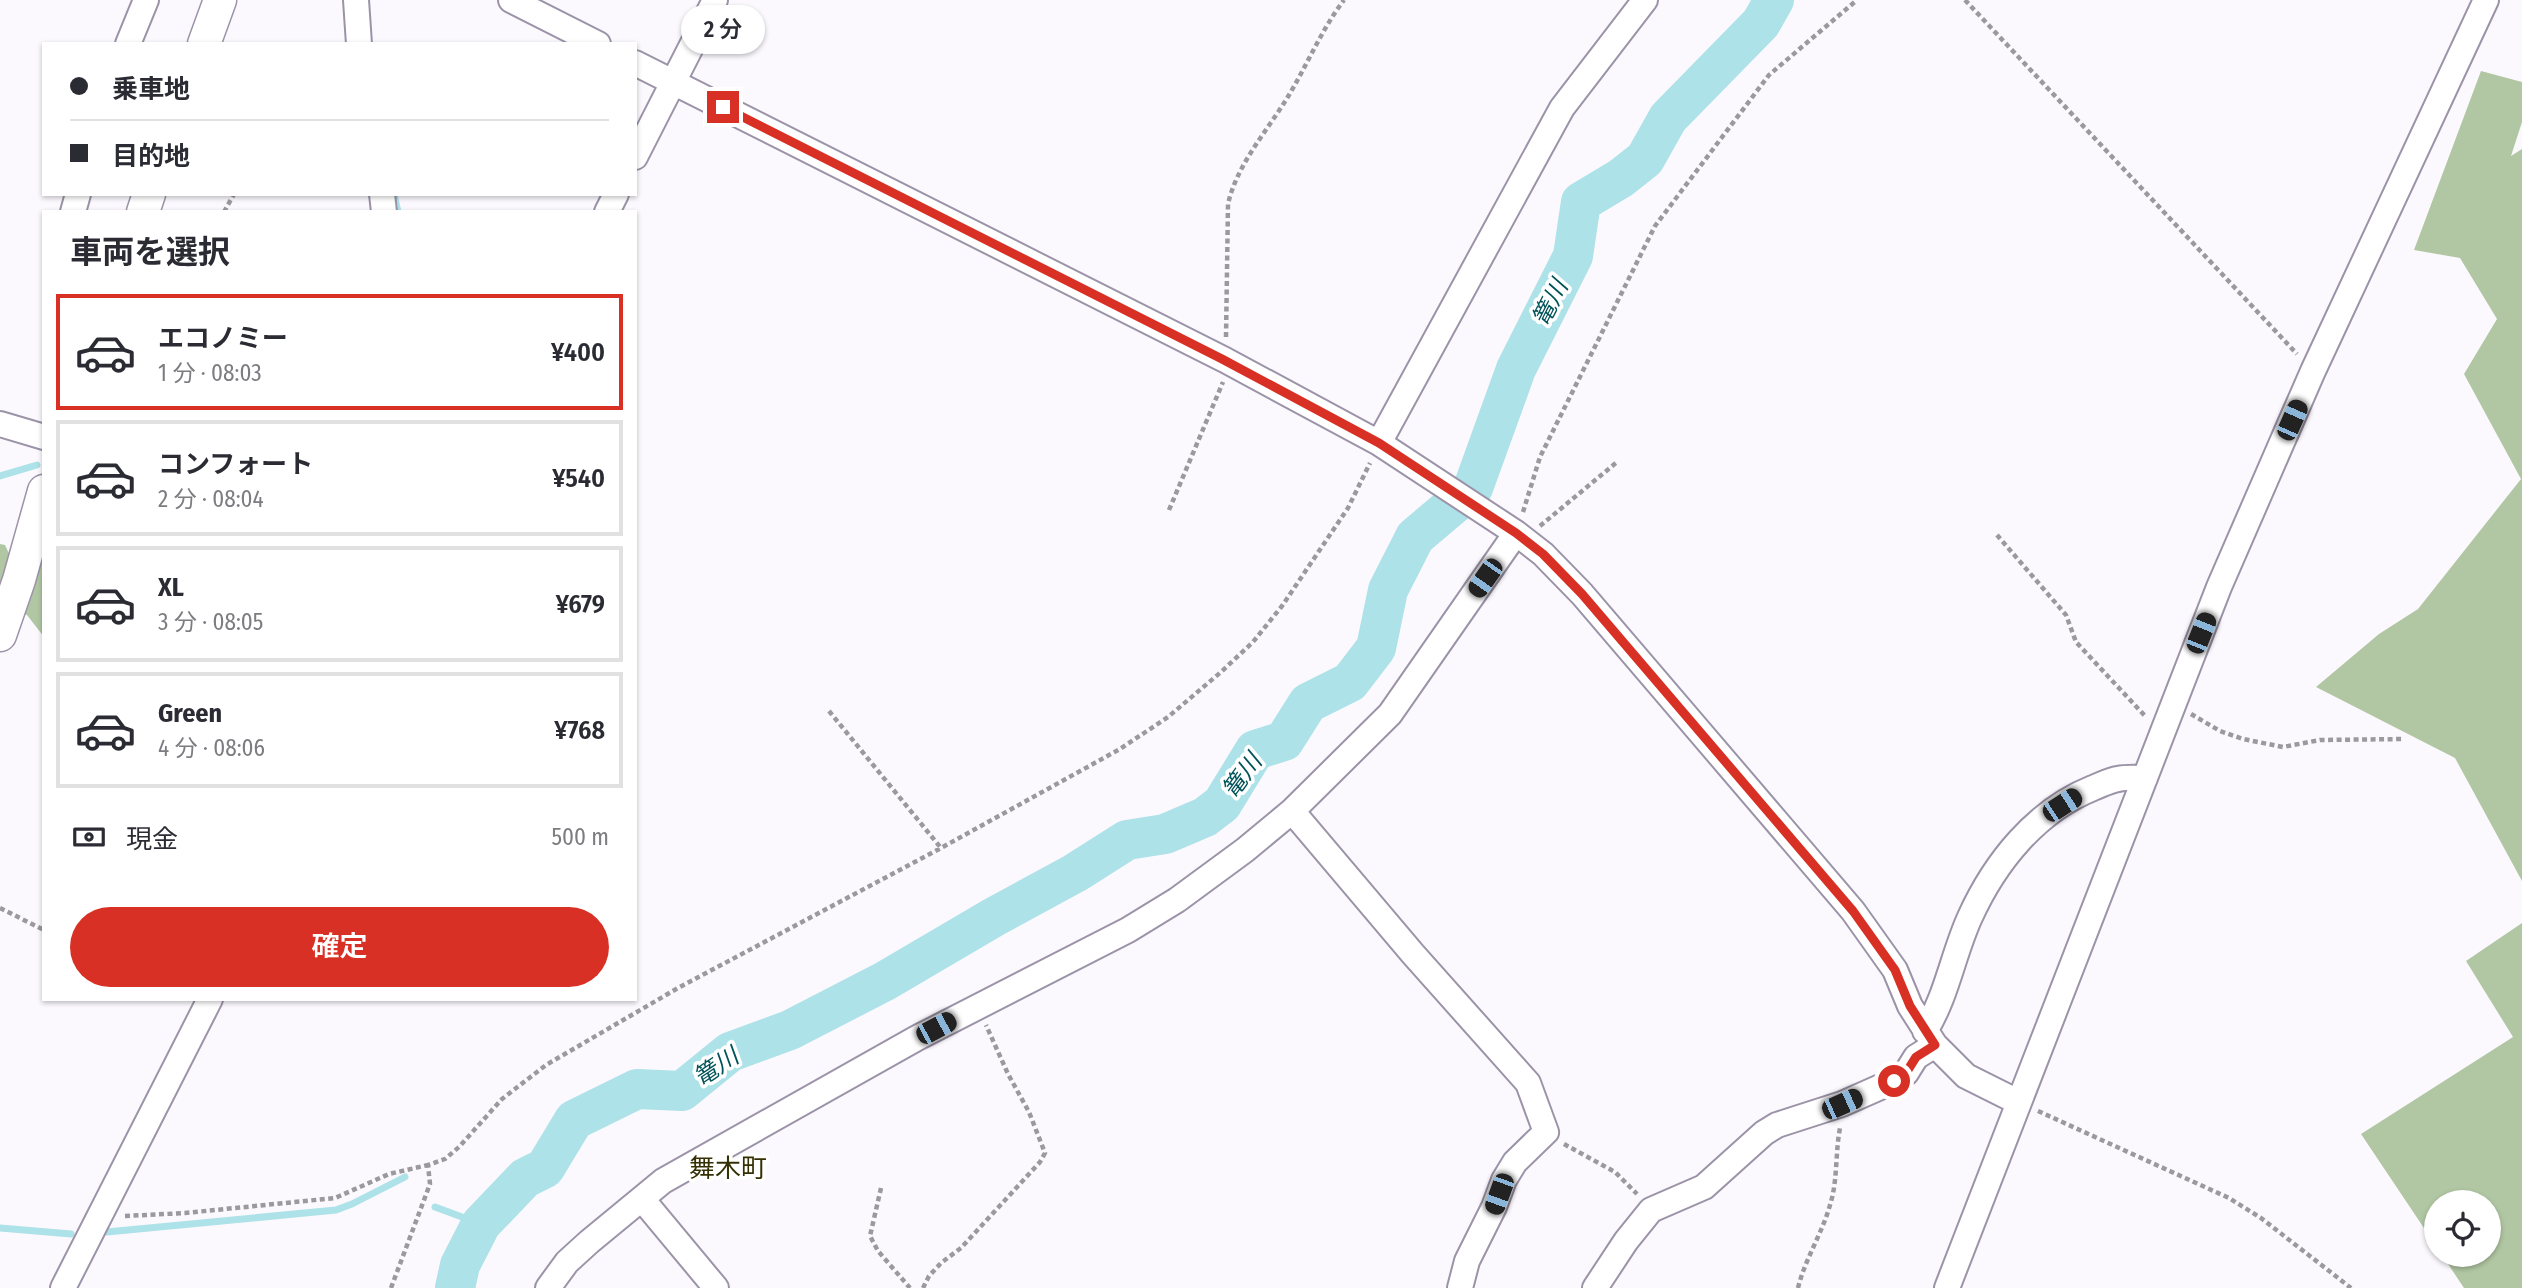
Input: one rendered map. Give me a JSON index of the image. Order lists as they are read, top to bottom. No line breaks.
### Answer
{"districts":["舞木町"],"water":["篭川"],"page":{"bubble":"2 分","banner":["乗車地","目的地"],"heading":"車両を選択","list":[{"name":"エコノミー","note":"1 分 · 08:03","value":"¥400"},{"name":"コンフォート","note":"2 分 · 08:04","value":"¥540"},{"name":"XL","note":"3 分 · 08:05","value":"¥679"},{"name":"Green","note":"4 分 · 08:06","value":"¥768"}],"pay":["現金","500 m"],"buttons":"確定"}}
